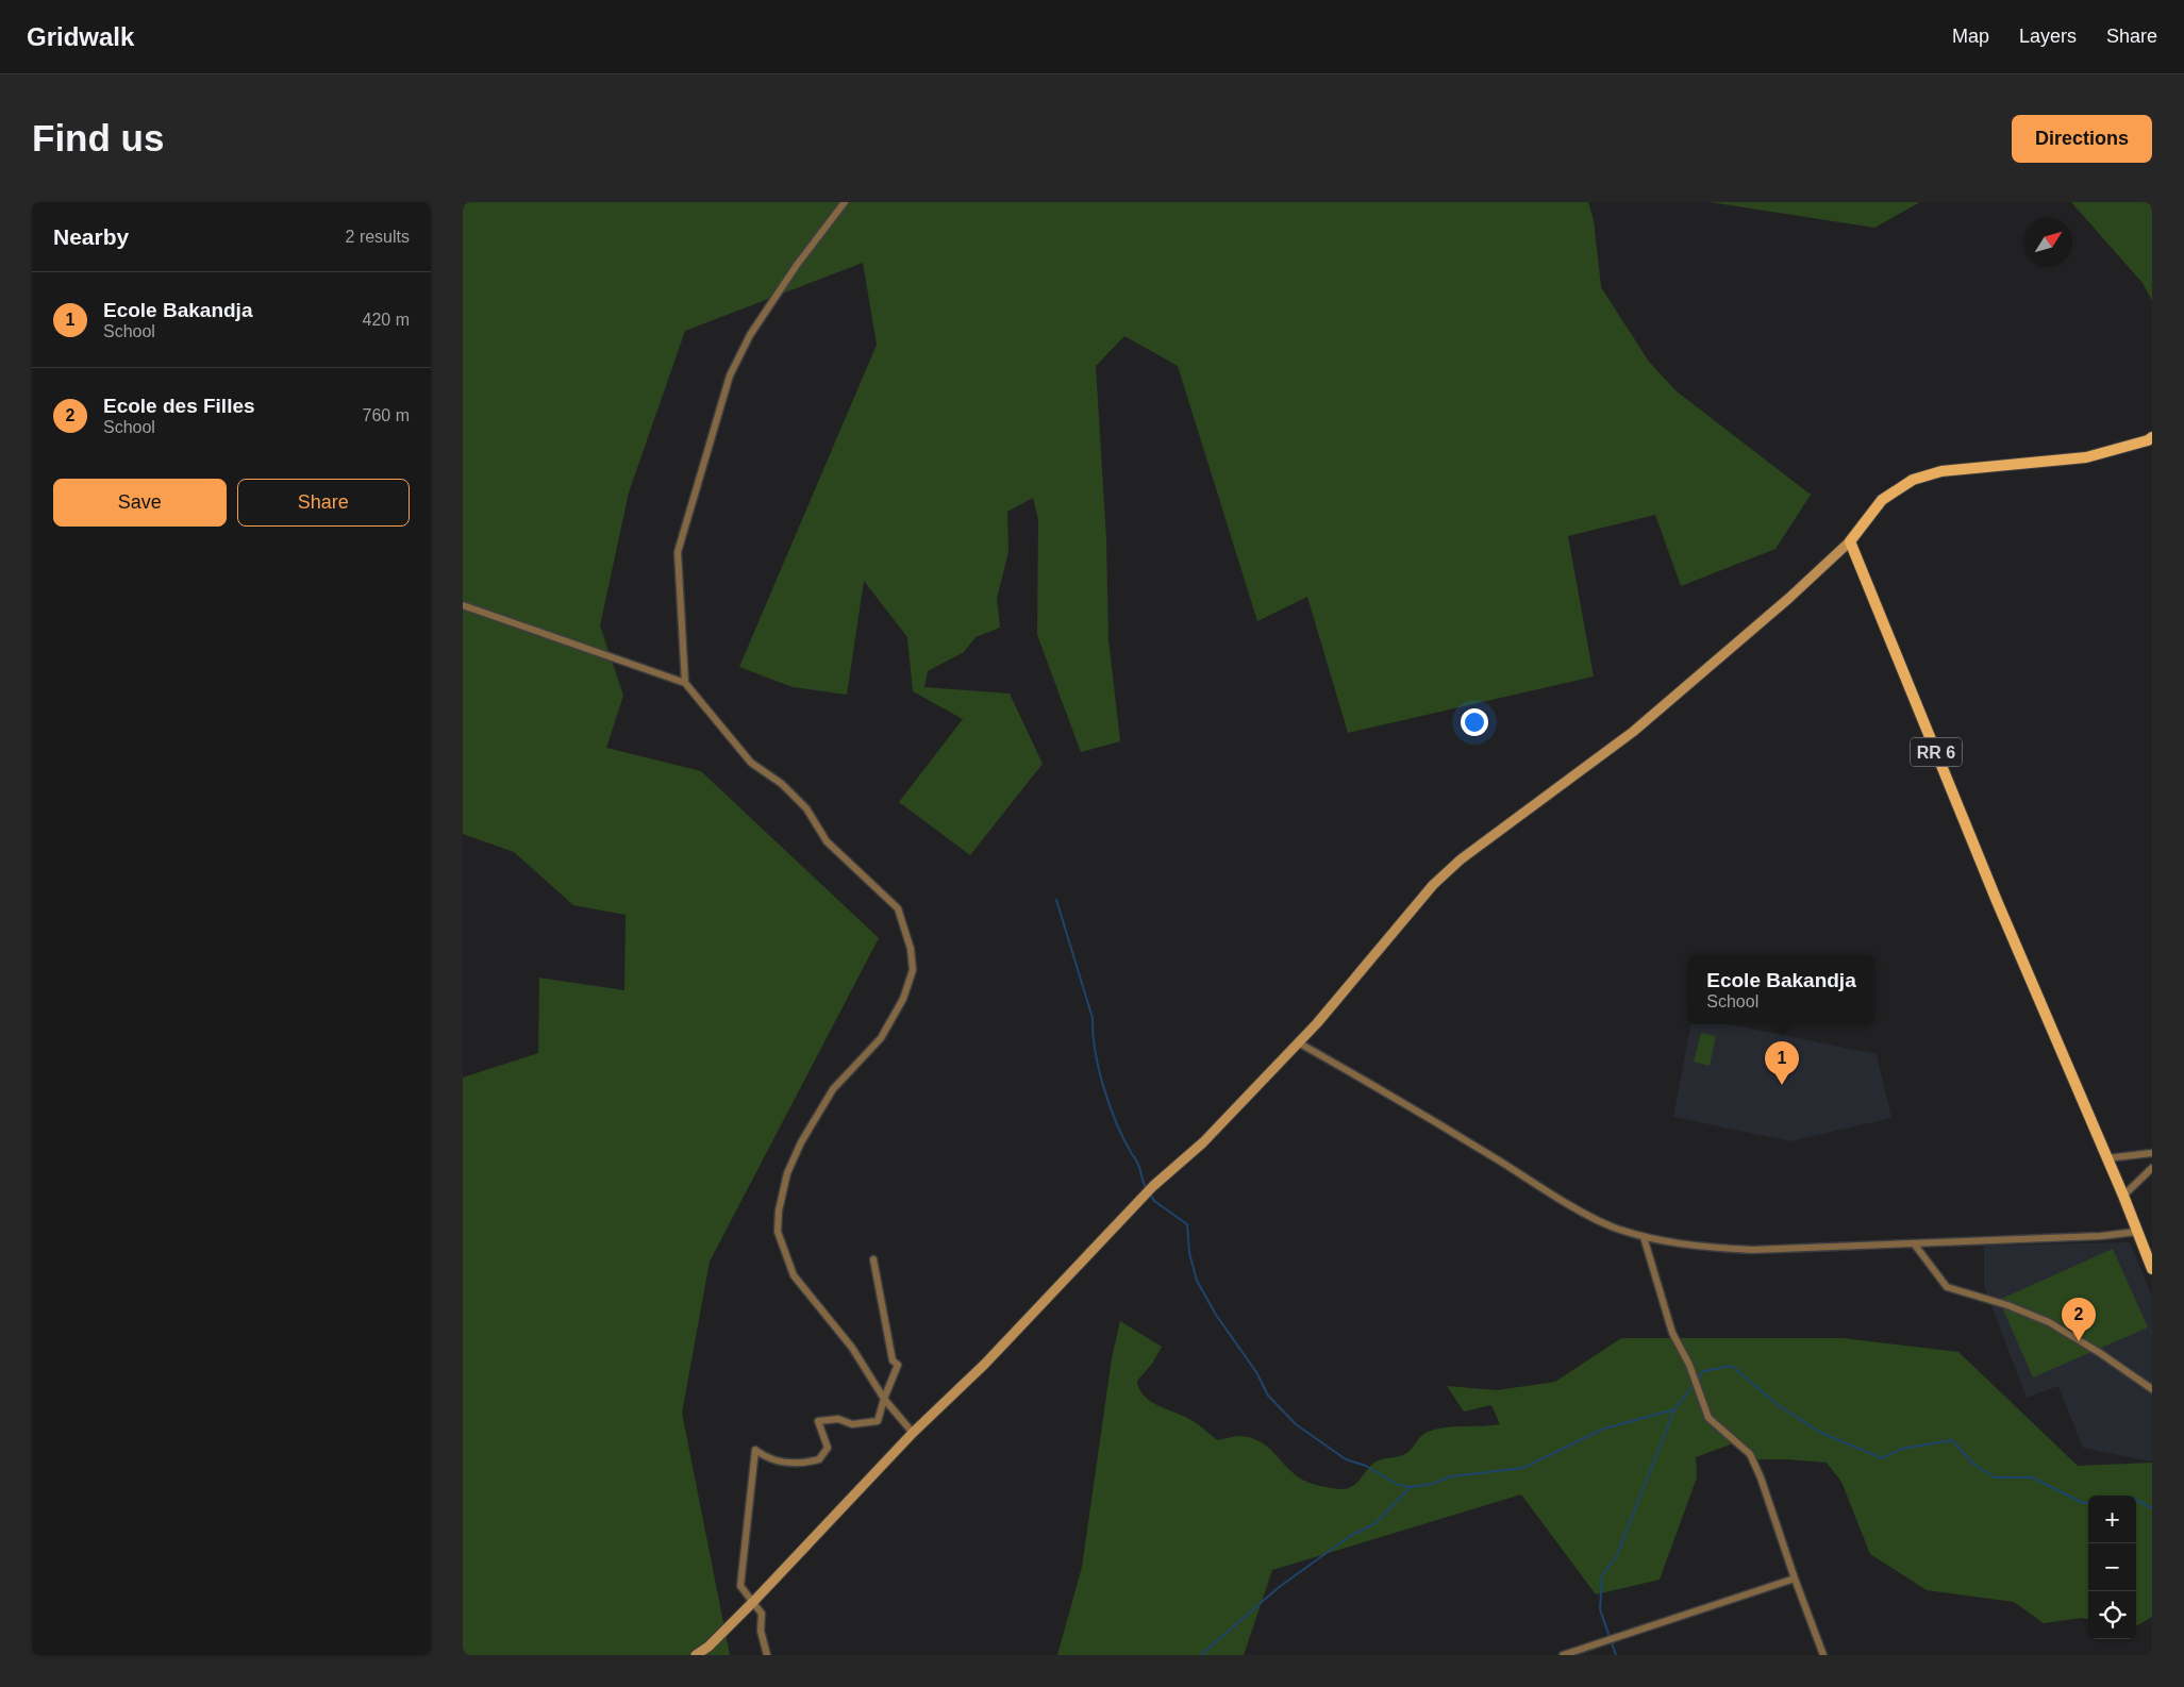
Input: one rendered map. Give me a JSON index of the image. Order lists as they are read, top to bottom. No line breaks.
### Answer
{"streets":{"main road":["RR 6"]},"north":"top right","page":{"header":"Gridwalk","nav":["Map","Layers","Share"],"buttons":["Directions",["Save","Share"]],"title":"Find us","heading":["Nearby","2 results"],"list":[{"mark":"1","name":"Ecole Bakandja","note":"School","value":"420 m"},{"mark":"2","name":"Ecole des Filles","note":"School","value":"760 m"}],"popup":["Ecole Bakandja","School"],"pins":["1","2"],"map_buttons":["+","−"]}}
